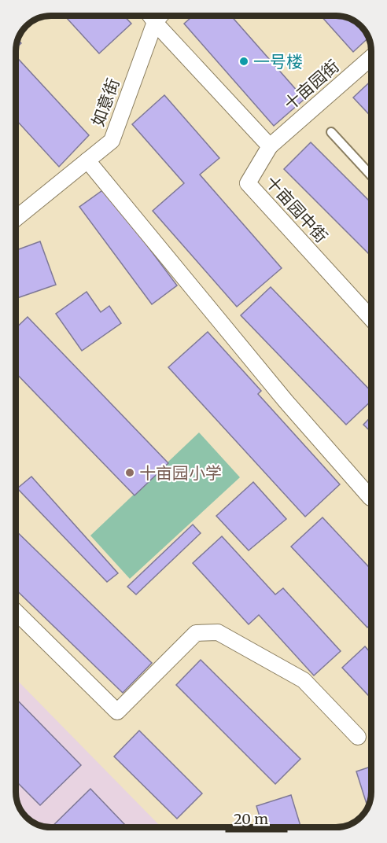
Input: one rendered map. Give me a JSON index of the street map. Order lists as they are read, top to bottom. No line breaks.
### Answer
{"streets":{"street":["十亩园街","如意街","十亩园中街"]},"crossings":[["十亩园街","十亩园中街"]],"places":["一号楼","十亩园小学"],"scale_bar":"20 m"}
